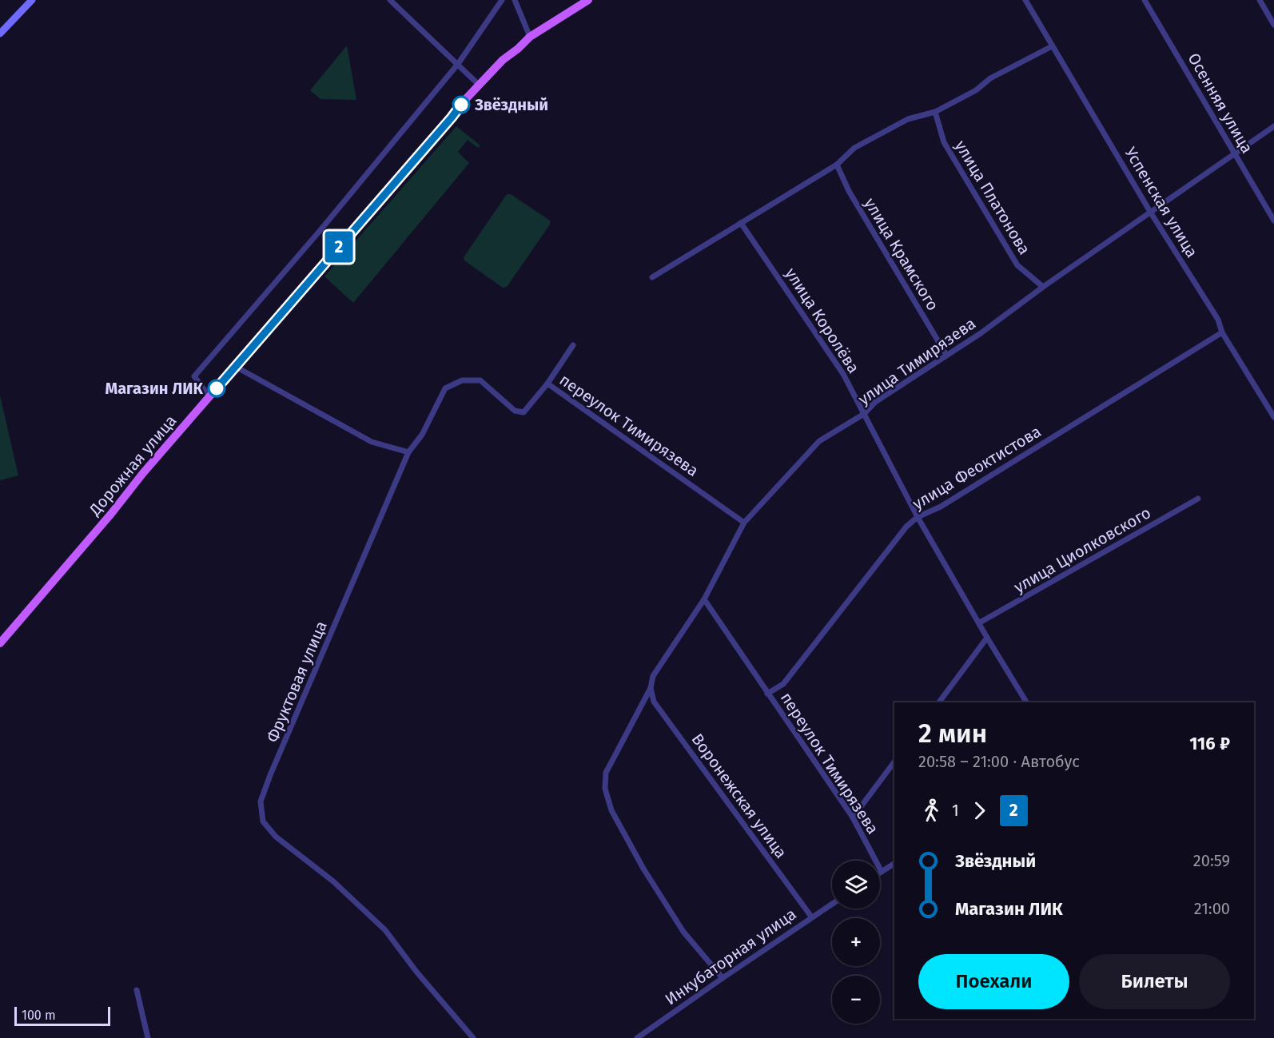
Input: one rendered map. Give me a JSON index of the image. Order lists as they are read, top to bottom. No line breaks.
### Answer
{"streets":{"main road":["Дорожная улица"],"street":["Осенняя улица","улица Платонова","Успенская улица","улица Крамского","улица Королёва","улица Тимирязева","переулок Тимирязева","улица Феоктистова","улица Циолковского","Фруктовая улица","Воронежская улица","Инкубаторная улица"]},"crossings":[["Осенняя улица","улица Тимирязева"],["улица Платонова","улица Тимирязева"],["Успенская улица","улица Тимирязева"],["Успенская улица","улица Феоктистова"],["улица Крамского","улица Тимирязева"],["улица Королёва","улица Тимирязева"],["улица Королёва","улица Феоктистова"],["улица Королёва","улица Циолковского"],["улица Тимирязева","переулок Тимирязева"],["улица Тимирязева","Воронежская улица"],["улица Тимирязева","Инкубаторная улица"],["переулок Тимирязева","улица Феоктистова"],["переулок Тимирязева","Фруктовая улица"],["Воронежская улица","Инкубаторная улица"]],"places":["Звёздный","Магазин ЛИК"],"lines":["bus line 2"],"scale_bar":"100 m","page":{"on_map":"2","heading":["2 мин","20:58 – 21:00 · Автобус","116 ₽"],"legs":["1","2"],"list":[{"name":"Звёздный","value":"20:59"},{"name":"Магазин ЛИК","value":"21:00"}],"map_buttons":["+","−"],"buttons":["Поехали","Билеты"],"scale":"100 m"}}
